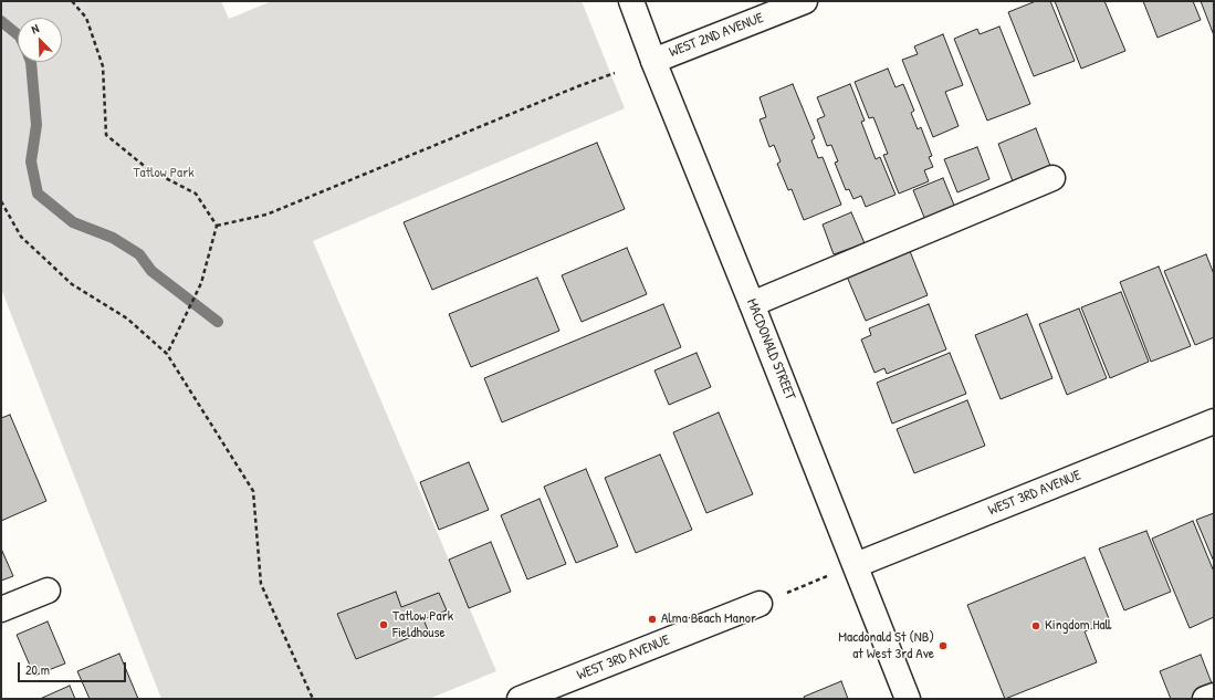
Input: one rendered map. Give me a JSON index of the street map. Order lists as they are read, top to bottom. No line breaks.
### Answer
{"streets":{"street":["WEST 2ND AVENUE","MACDONALD STREET","WEST 3RD AVENUE"]},"crossings":[["WEST 2ND AVENUE","MACDONALD STREET"],["MACDONALD STREET","WEST 3RD AVENUE"]],"parks":["Tatlow Park"],"places":["Alma Beach Manor","Tatlow Park Fieldhouse","Kingdom Hall","Macdonald St (NB) at West 3rd Ave"],"scale_bar":"20 m","north":"top left"}
